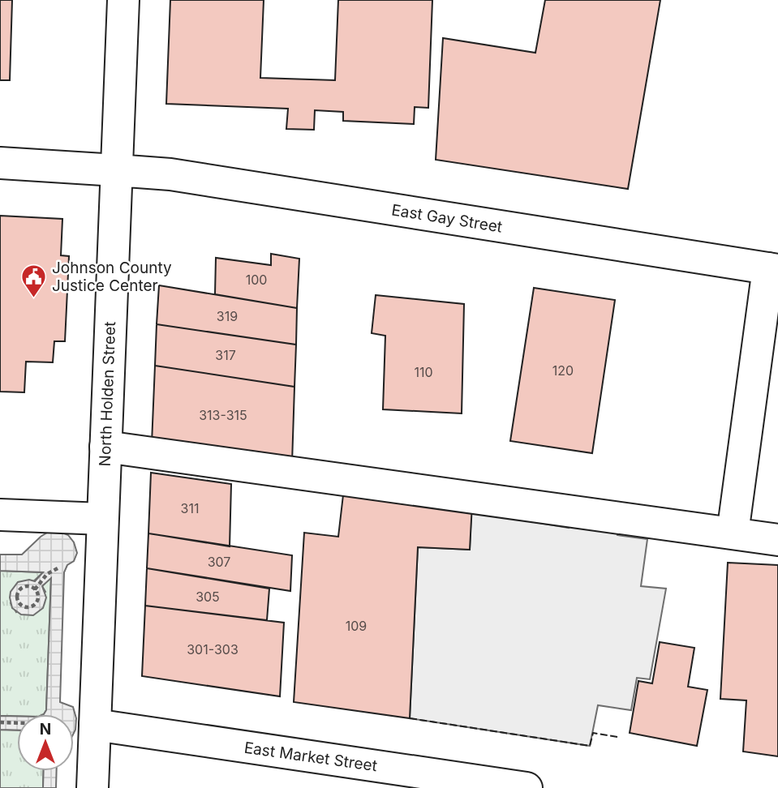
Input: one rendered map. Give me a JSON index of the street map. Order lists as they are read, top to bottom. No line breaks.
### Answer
{"streets":{"main road":["East Gay Street","North Holden Street","East Market Street"]},"crossings":[["East Gay Street","North Holden Street"],["North Holden Street","East Market Street"]],"places":{"public building":["Johnson County Justice Center"]},"house_numbers":["100","319","317","120","110","313-315","311","307","305","109","301-303"],"north":"top"}
